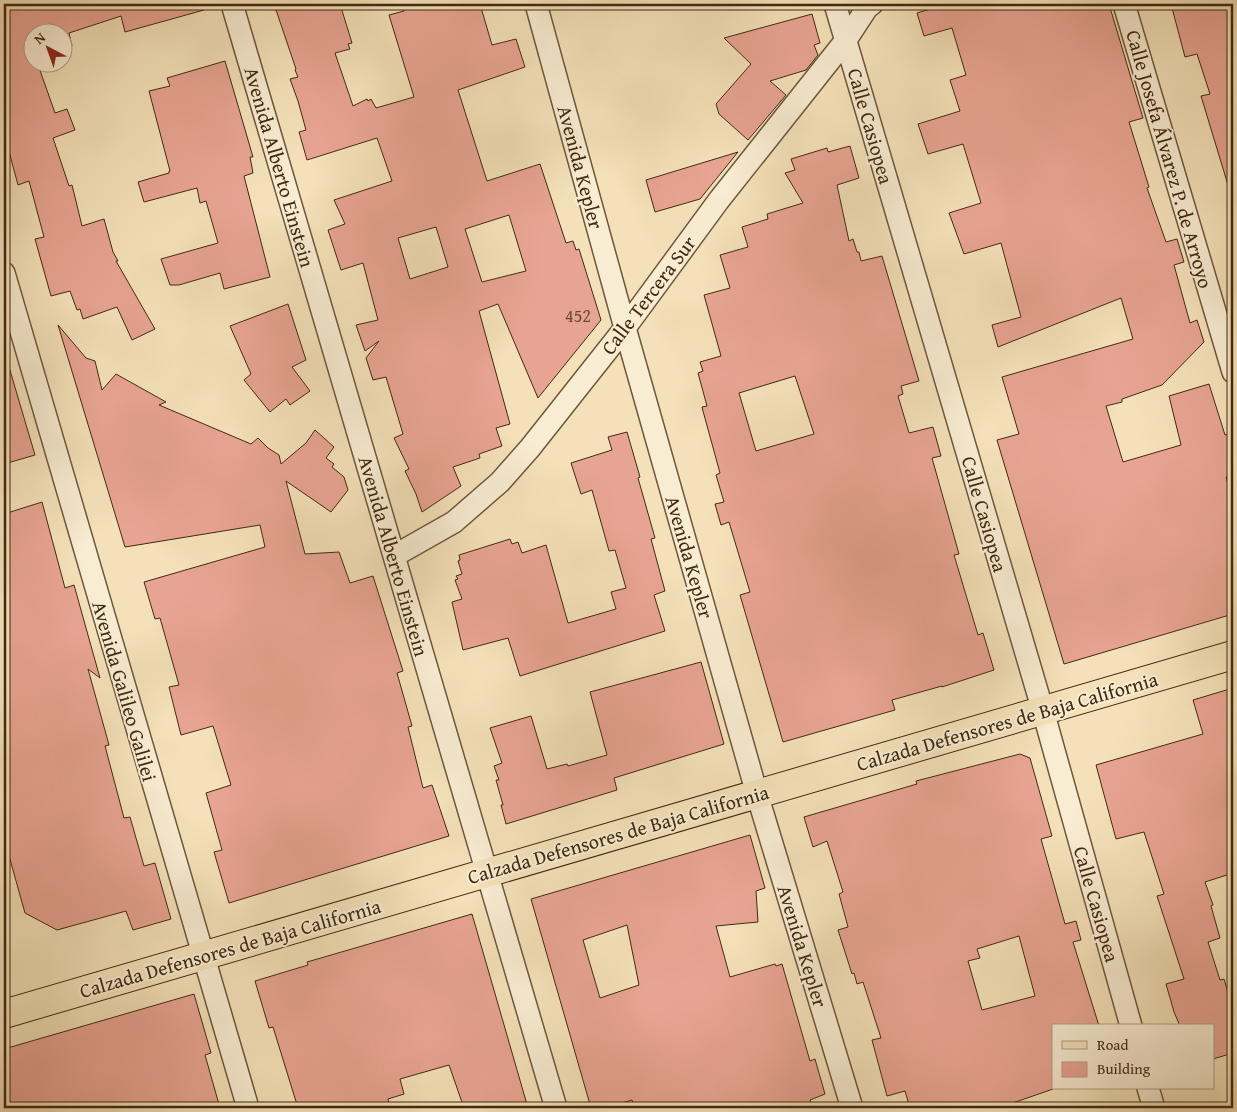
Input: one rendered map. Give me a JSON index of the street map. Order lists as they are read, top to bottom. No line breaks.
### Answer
{"streets":{"main road":["Calzada Defensores de Baja California"],"street":["Calle Casiopea","Calle Josefa Álvarez P. de Arroyo","Avenida Alberto Einstein","Avenida Kepler","Calle Tercera Sur","Avenida Galileo Galilei"]},"crossings":[["Calle Casiopea","Calle Tercera Sur"],["Calle Casiopea","Calzada Defensores de Baja California"],["Avenida Alberto Einstein","Calle Tercera Sur"],["Avenida Alberto Einstein","Calzada Defensores de Baja California"],["Avenida Kepler","Calle Tercera Sur"],["Avenida Kepler","Calzada Defensores de Baja California"],["Avenida Galileo Galilei","Calzada Defensores de Baja California"]],"house_numbers":["452"],"legend":["Road","Building"],"north":"top left"}
